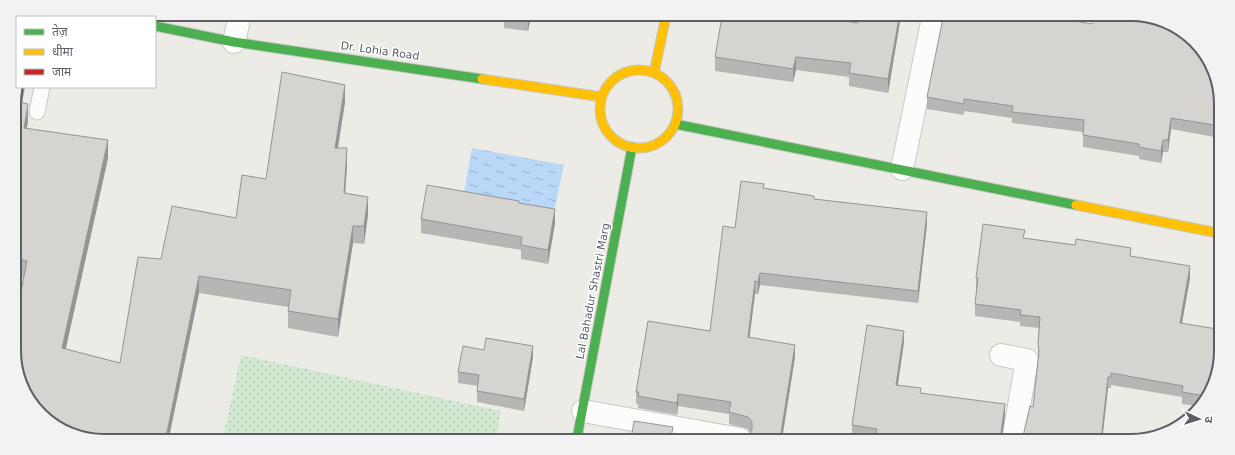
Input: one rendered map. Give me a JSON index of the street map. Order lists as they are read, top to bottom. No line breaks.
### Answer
{"streets":{"street":["Dr. Lohia Road","Lal Bahadur Shastri Marg"]},"crossings":[["Dr. Lohia Road","Lal Bahadur Shastri Marg"]],"legend":["तेज़","धीमा","जाम"],"north":"right"}
